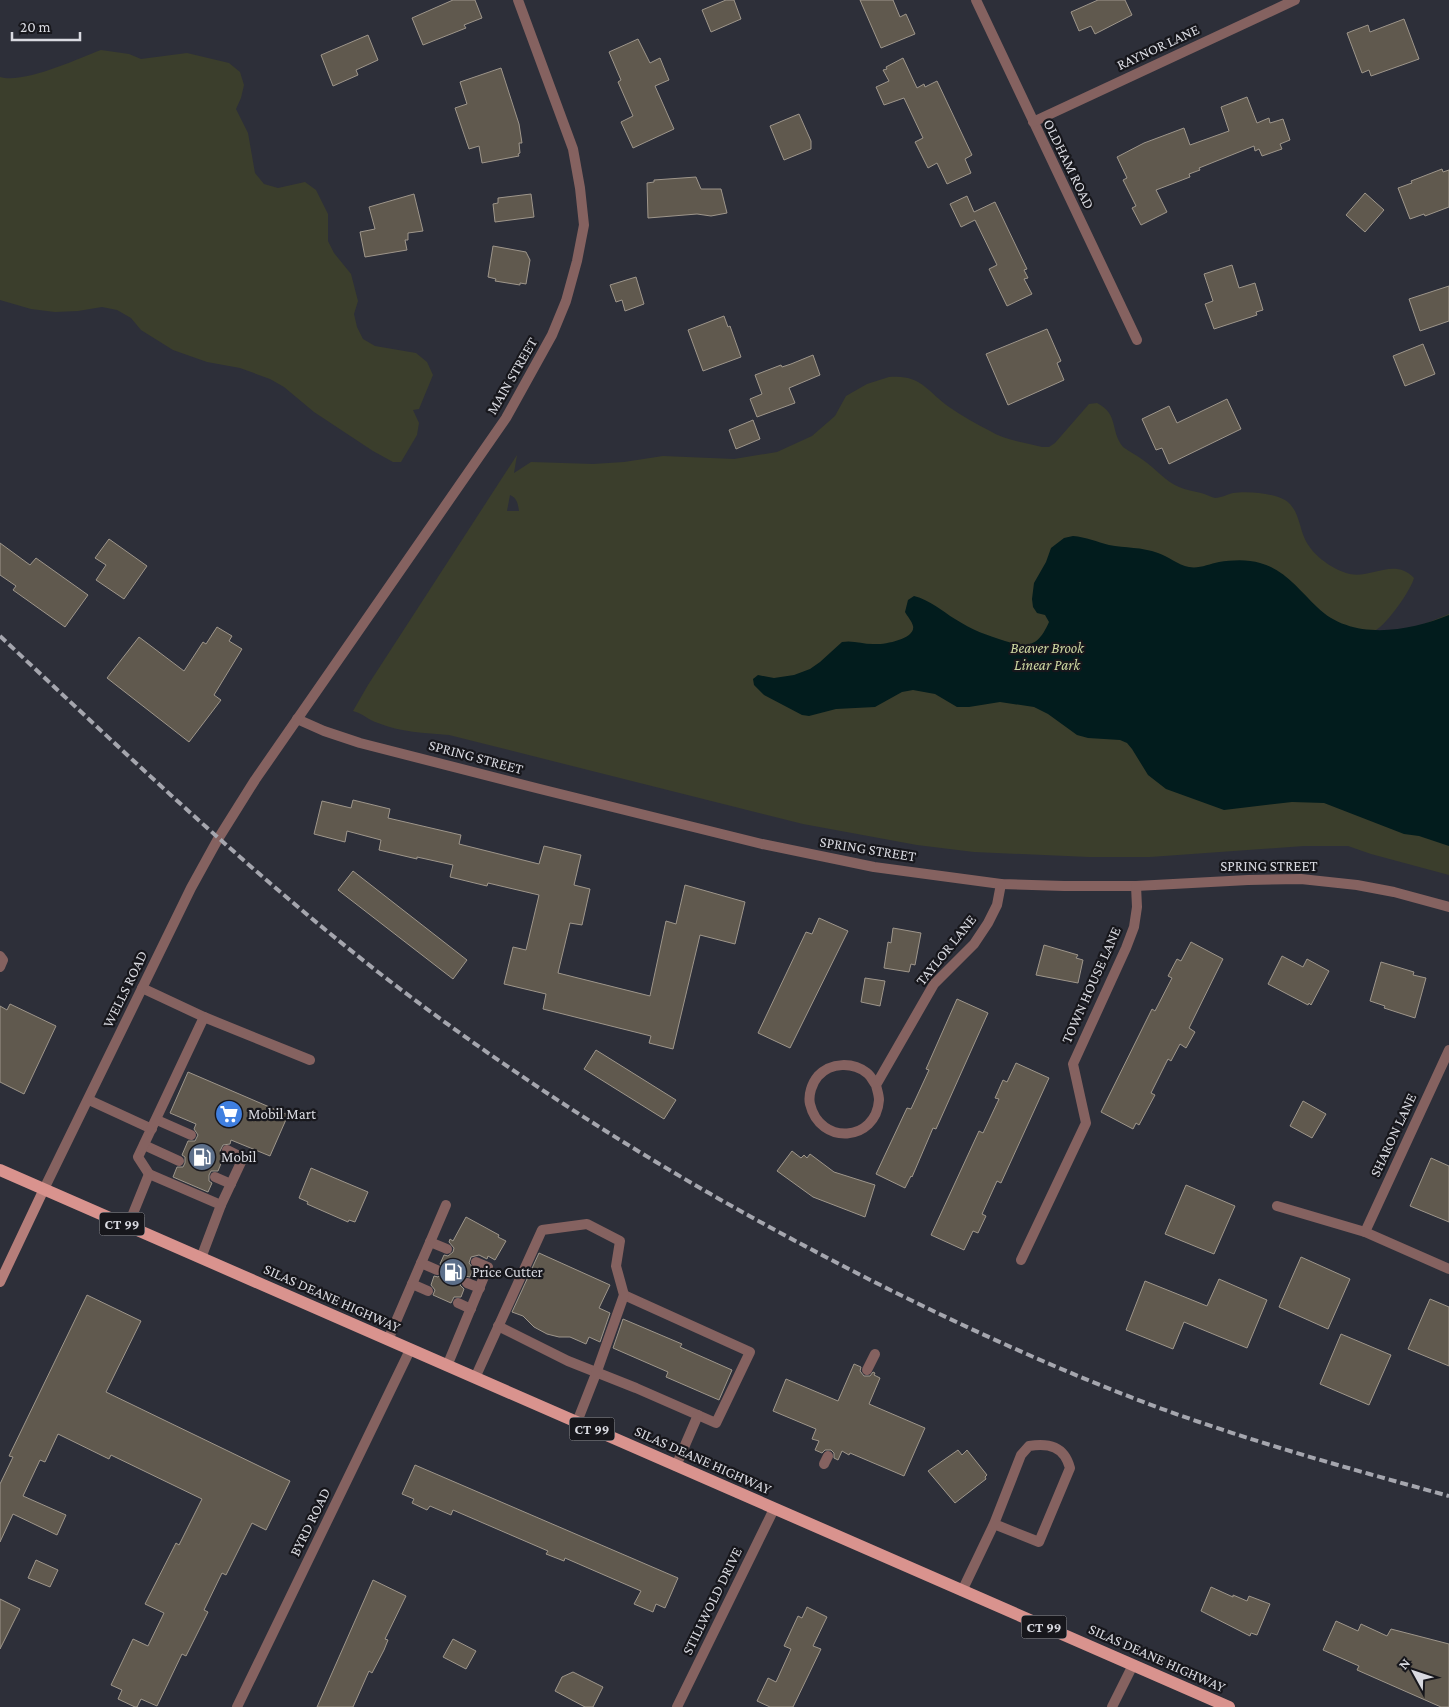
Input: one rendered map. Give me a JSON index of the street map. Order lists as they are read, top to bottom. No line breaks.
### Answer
{"streets":{"main road":["WELLS ROAD","CT 99","SILAS DEANE HIGHWAY"],"street":["RAYNOR LANE","OLDHAM ROAD","MAIN STREET","SPRING STREET","TAYLOR LANE","TOWN HOUSE LANE","SHARON LANE","BYRD ROAD","STILLWOLD DRIVE"]},"crossings":[["RAYNOR LANE","OLDHAM ROAD"],["MAIN STREET","SPRING STREET"],["MAIN STREET","WELLS ROAD"],["SPRING STREET","TAYLOR LANE"],["SPRING STREET","TOWN HOUSE LANE"],["SPRING STREET","WELLS ROAD"],["WELLS ROAD","SILAS DEANE HIGHWAY"],["SILAS DEANE HIGHWAY","BYRD ROAD"],["SILAS DEANE HIGHWAY","STILLWOLD DRIVE"]],"parks":["Beaver Brook Linear Park"],"places":{"supermarket":["Mobil Mart"],"fuel station":["Mobil","Price Cutter"]},"scale_bar":"20 m","north":"top left"}
